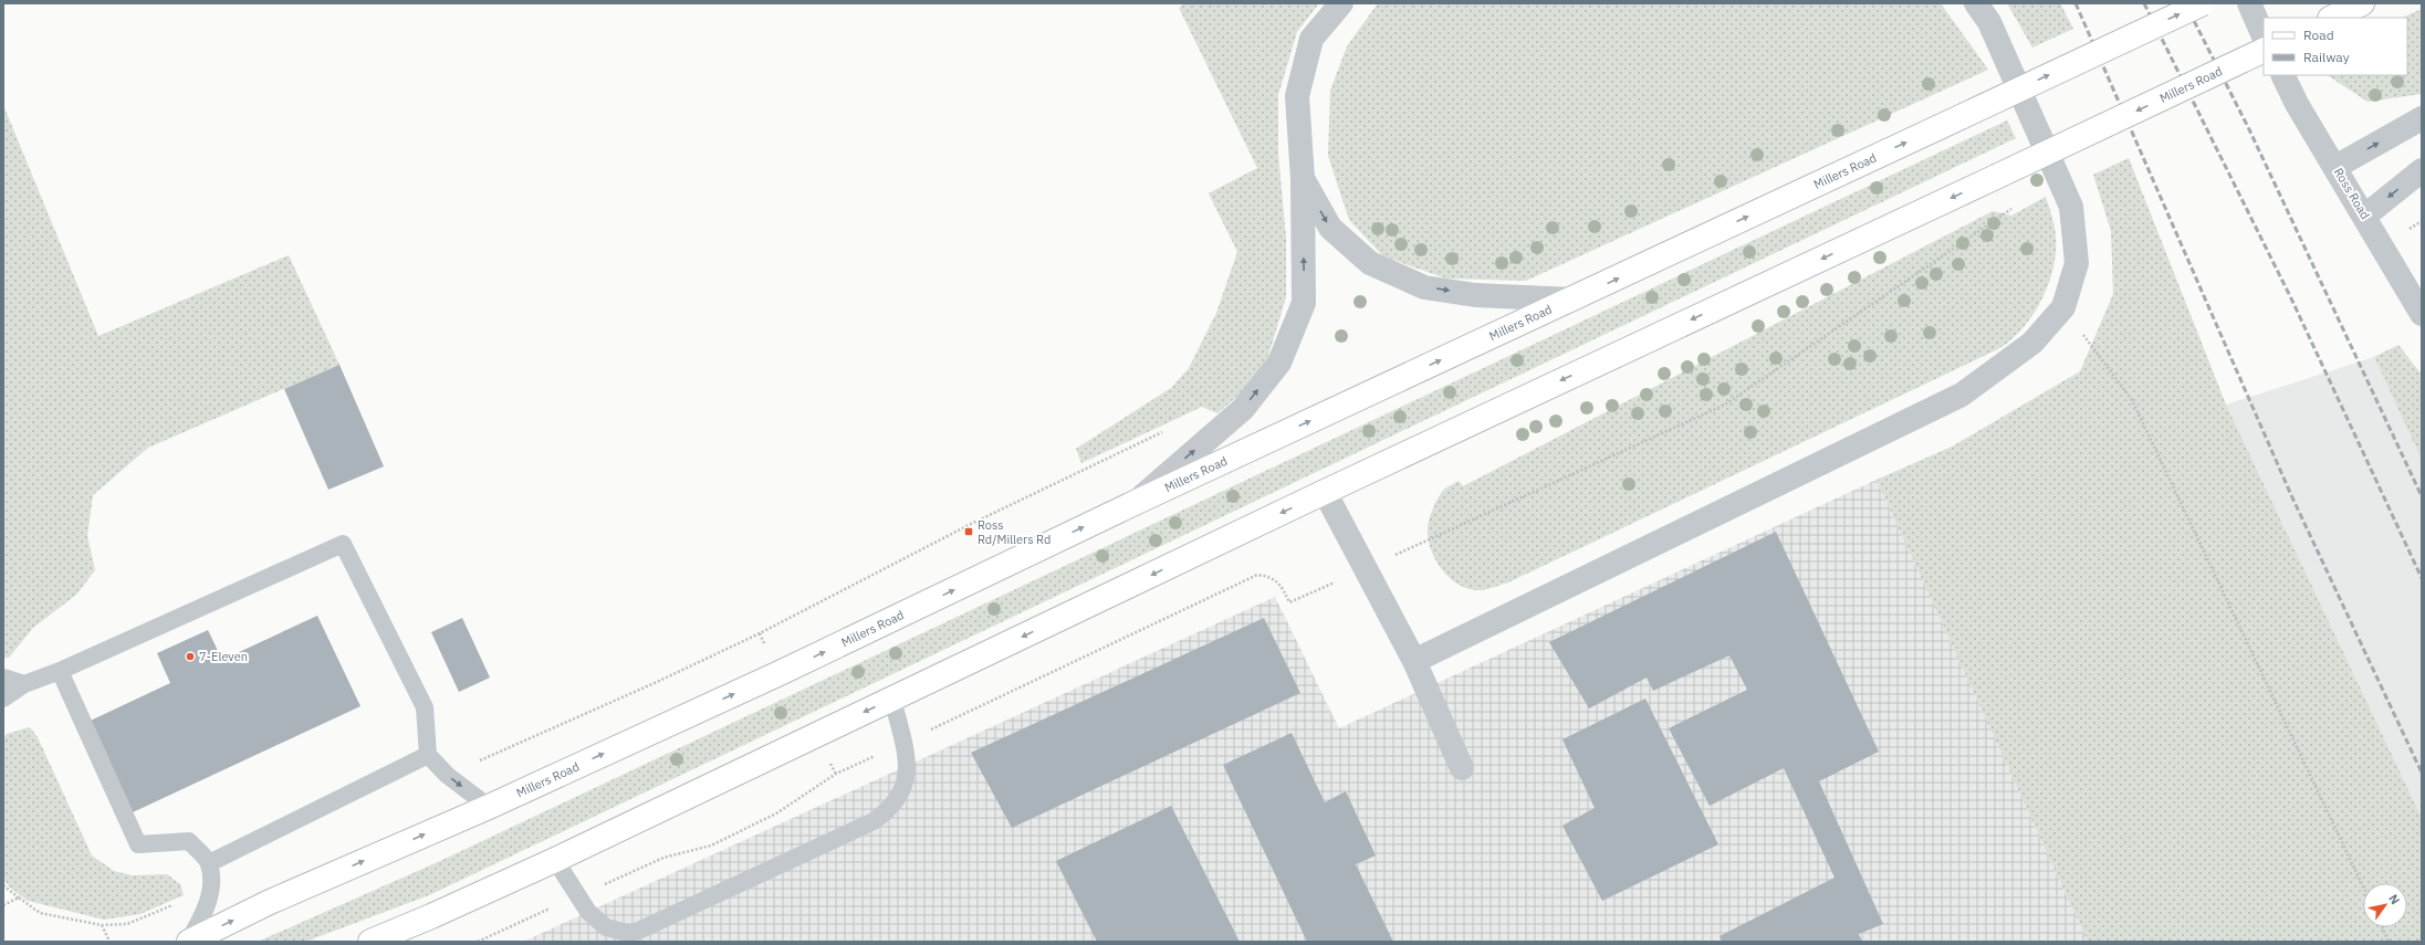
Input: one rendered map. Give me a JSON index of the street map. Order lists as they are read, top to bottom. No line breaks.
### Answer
{"streets":{"main road":["Millers Road"],"street":["Ross Road"]},"places":{"transit":["Ross Rd/Millers Rd"],"other":["7-Eleven"]},"legend":["Road","Railway"],"north":"top right"}
